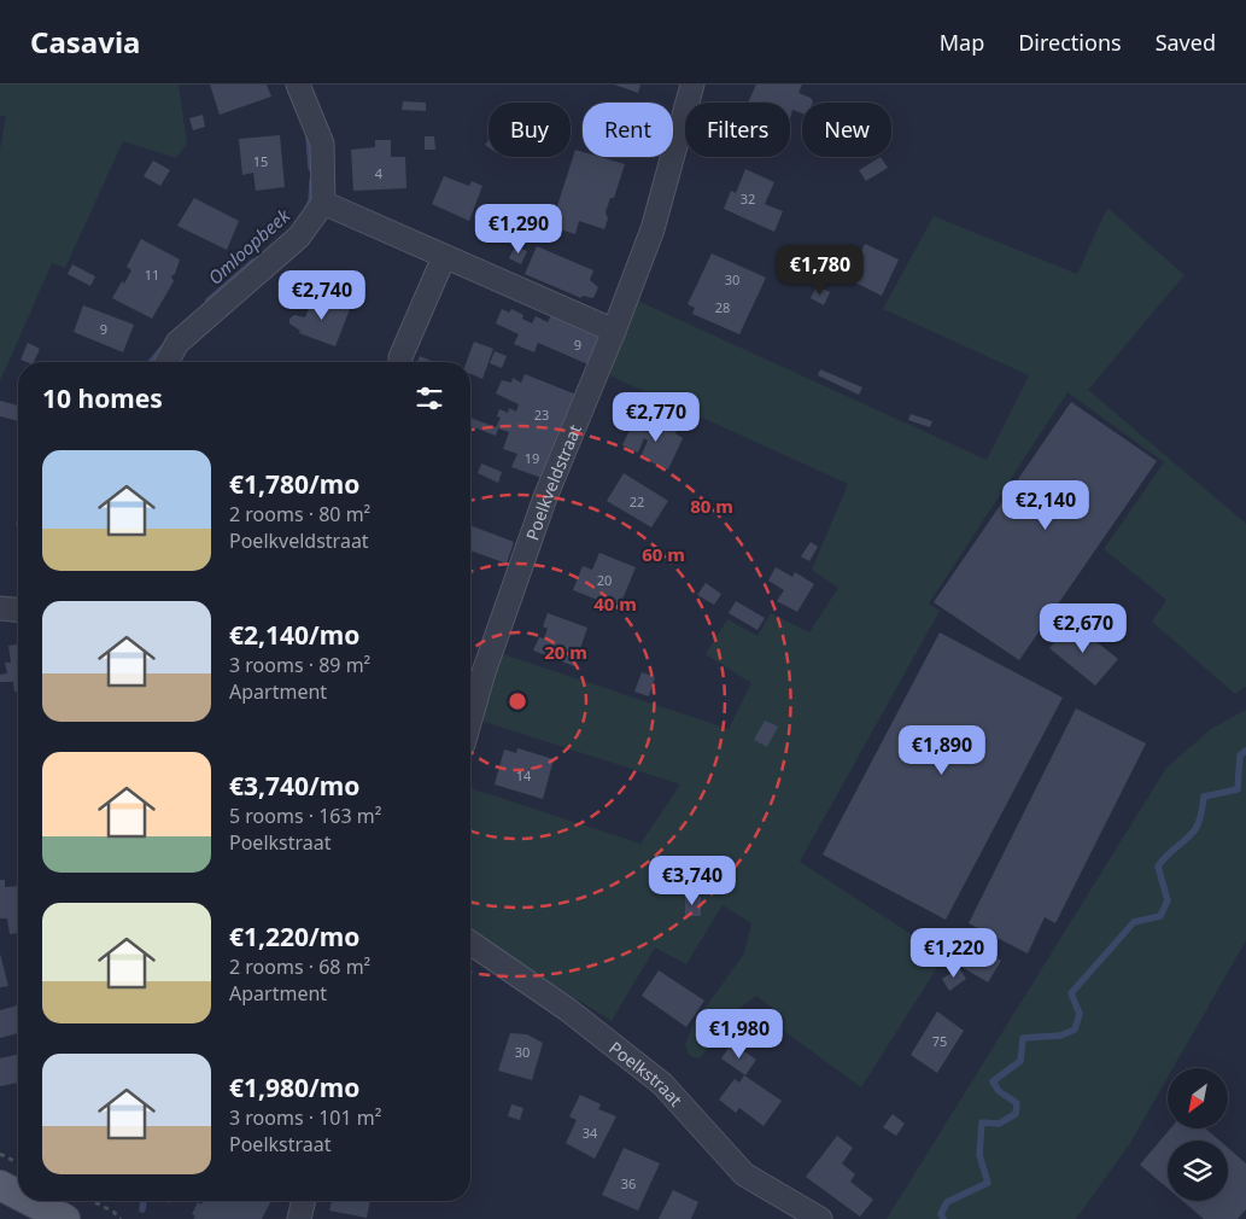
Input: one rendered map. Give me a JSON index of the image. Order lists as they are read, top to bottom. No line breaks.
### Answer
{"streets":{"street":["Poelkveldstraat","Poelkstraat"]},"water":["Omloopbeek"],"house_numbers":["15","4","32","11","30","28","9","9","23","19","22","20","14","75","30","34","36"],"north":"bottom left","page":{"header":"Casavia","nav":["Map","Directions","Saved"],"chip":["Buy","Rent","Filters","New"],"price":["€1,290","€1,780","€2,740","€2,770","€2,140","€2,670","€1,890","€3,740","€1,220","€1,980"],"heading":"10 homes","list":[{"name":"€1,780/mo","note":"2 rooms · 80 m² · Poelkveldstraat"},{"name":"€2,140/mo","note":"3 rooms · 89 m² · Apartment"},{"name":"€3,740/mo","note":"5 rooms · 163 m² · Poelkstraat"},{"name":"€1,220/mo","note":"2 rooms · 68 m² · Apartment"},{"name":"€1,980/mo","note":"3 rooms · 101 m² · Poelkstraat"}]},"rings":["80 m","60 m","40 m","20 m"]}
